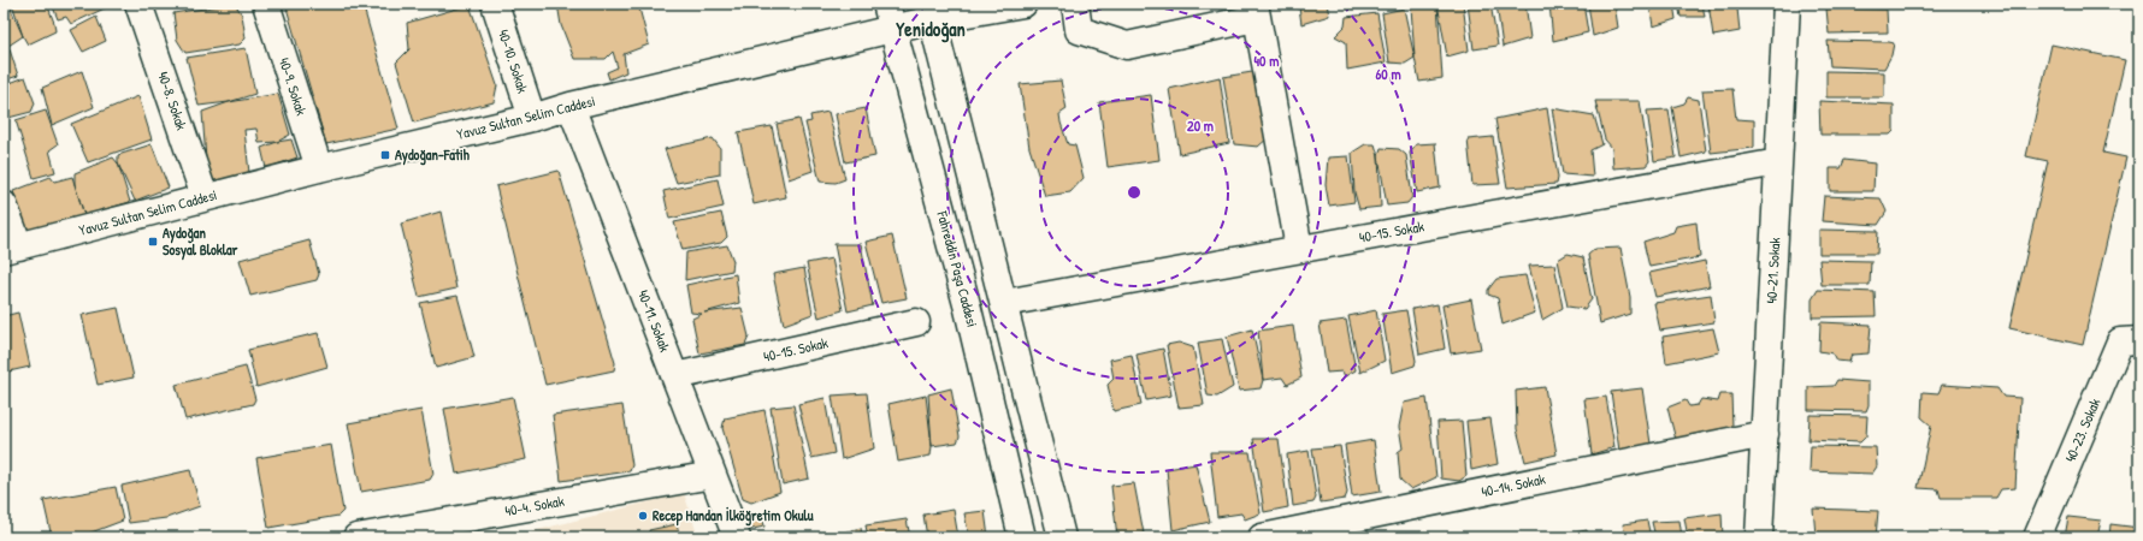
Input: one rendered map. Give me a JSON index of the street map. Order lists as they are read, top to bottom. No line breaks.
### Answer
{"streets":{"street":["40-10. Sokak","40-9. Sokak","40-8. Sokak","Yavuz Sultan Selim Caddesi","40-15. Sokak","Fahreddin Paşa Caddesi","40-21. Sokak","40-11. Sokak","40-23. Sokak","40-14. Sokak","40-4. Sokak"]},"crossings":[["40-10. Sokak","Yavuz Sultan Selim Caddesi"],["40-9. Sokak","Yavuz Sultan Selim Caddesi"],["40-8. Sokak","Yavuz Sultan Selim Caddesi"],["Yavuz Sultan Selim Caddesi","Fahreddin Paşa Caddesi"],["Yavuz Sultan Selim Caddesi","40-11. Sokak"],["40-15. Sokak","40-21. Sokak"],["40-15. Sokak","40-11. Sokak"],["40-21. Sokak","40-14. Sokak"],["40-11. Sokak","40-4. Sokak"]],"districts":["Yenidoğan"],"places":{"transit":["Aydoğan-Fatih","Aydoğan Sosyal Bloklar"],"other":["Recep Handan İlköğretim Okulu"]},"rings":["40 m","60 m","20 m"]}
